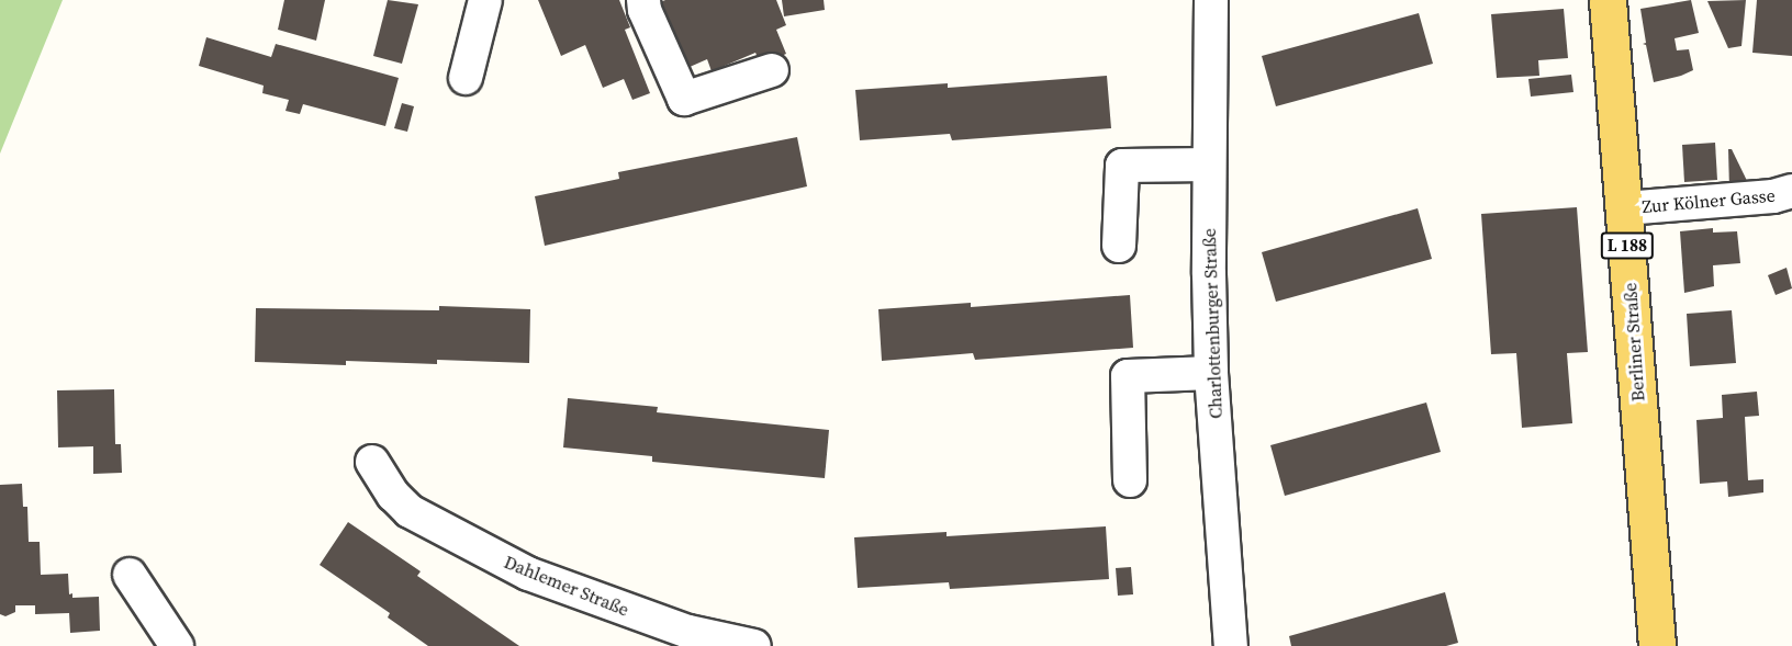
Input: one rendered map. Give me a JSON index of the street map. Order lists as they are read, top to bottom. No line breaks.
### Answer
{"streets":{"main road":["L 188","Berliner Straße"],"street":["Zur Kölner Gasse","Charlottenburger Straße","Dahlemer Straße"]},"crossings":[["Zur Kölner Gasse","Berliner Straße"]]}
